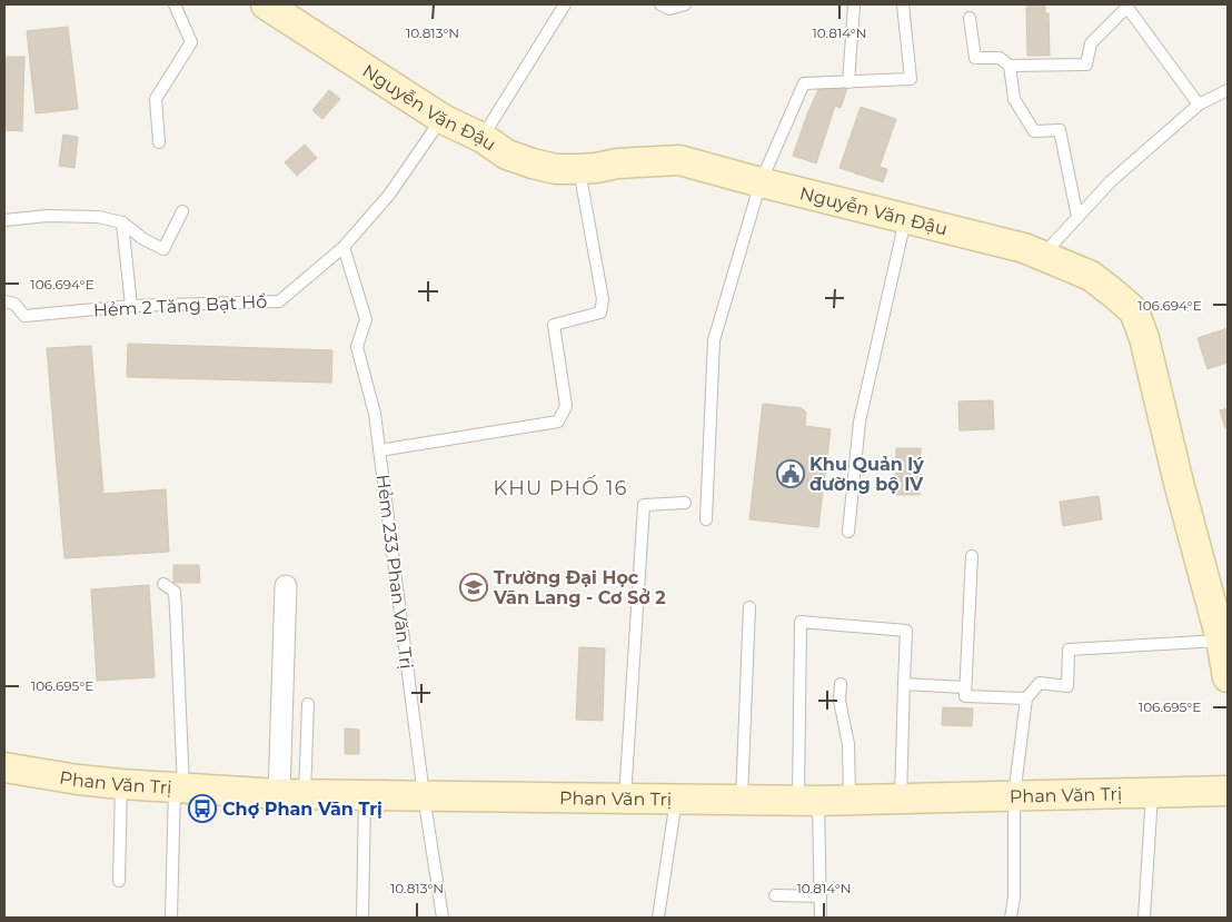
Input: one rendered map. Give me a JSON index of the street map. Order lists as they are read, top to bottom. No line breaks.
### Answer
{"streets":{"street":["Nguyễn Văn Đậu","Phan Văn Trị"],"lane":["Hẻm 2 Tăng Bạt Hổ","Hẻm 233 Phan Văn Trị"]},"crossings":[["Nguyễn Văn Đậu","Hẻm 2 Tăng Bạt Hổ"],["Hẻm 2 Tăng Bạt Hổ","Hẻm 233 Phan Văn Trị"],["Hẻm 233 Phan Văn Trị","Phan Văn Trị"]],"districts":["KHU PHỐ 16"],"places":{"public building":["Khu Quản lý đường bộ IV"],"school or university":["Trường Đại Học Văn Lang - Cơ Sở 2"],"bus stop":["Chợ Phan Văn Trị"]},"coordinates":["10.813°N","10.814°N","106.694°E","106.695°E"]}
